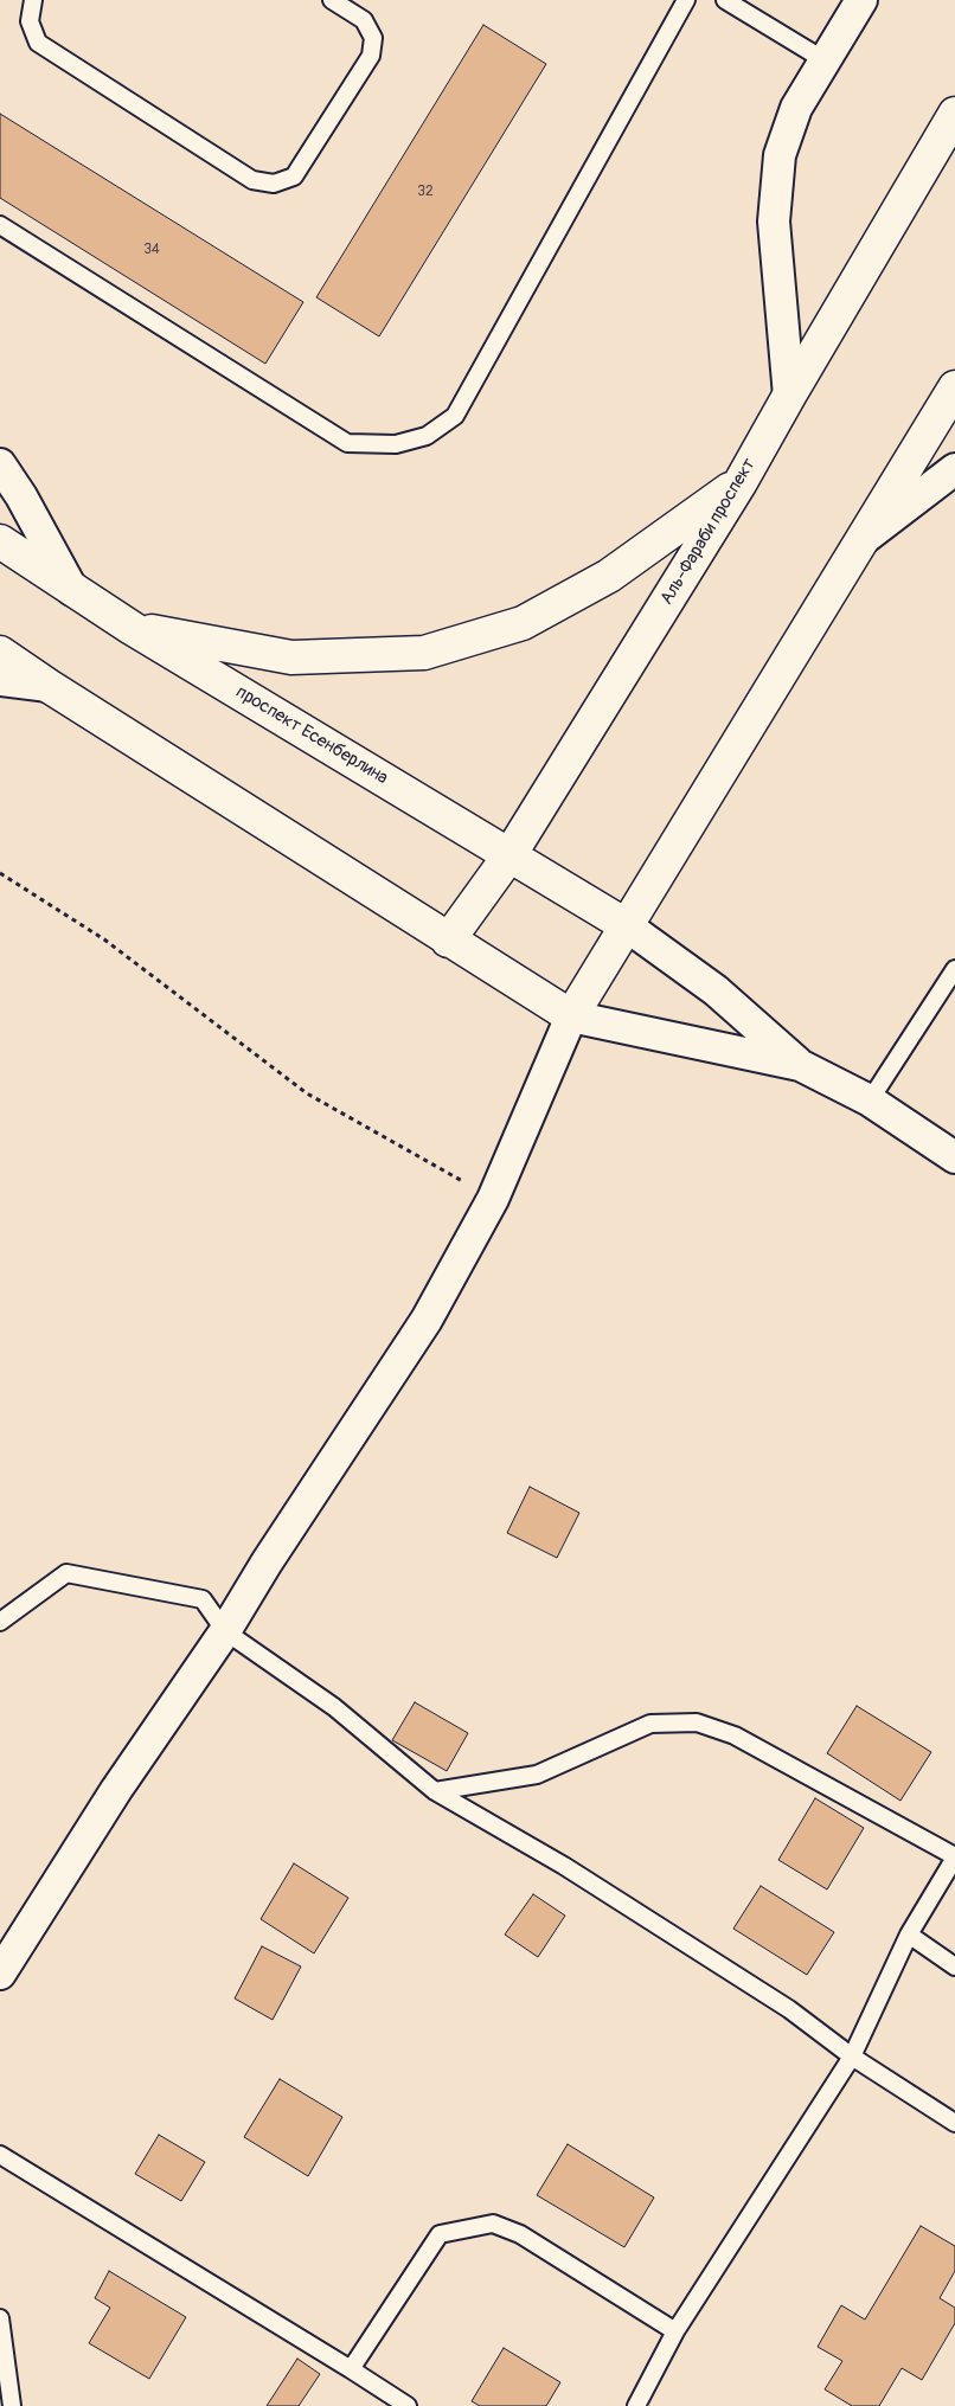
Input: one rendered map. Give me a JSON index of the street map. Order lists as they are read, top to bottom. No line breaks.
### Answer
{"streets":{"street":["Аль-Фараби проспект","проспект Есенберлина"]},"crossings":[["Аль-Фараби проспект","проспект Есенберлина"]],"house_numbers":["32","34"]}
